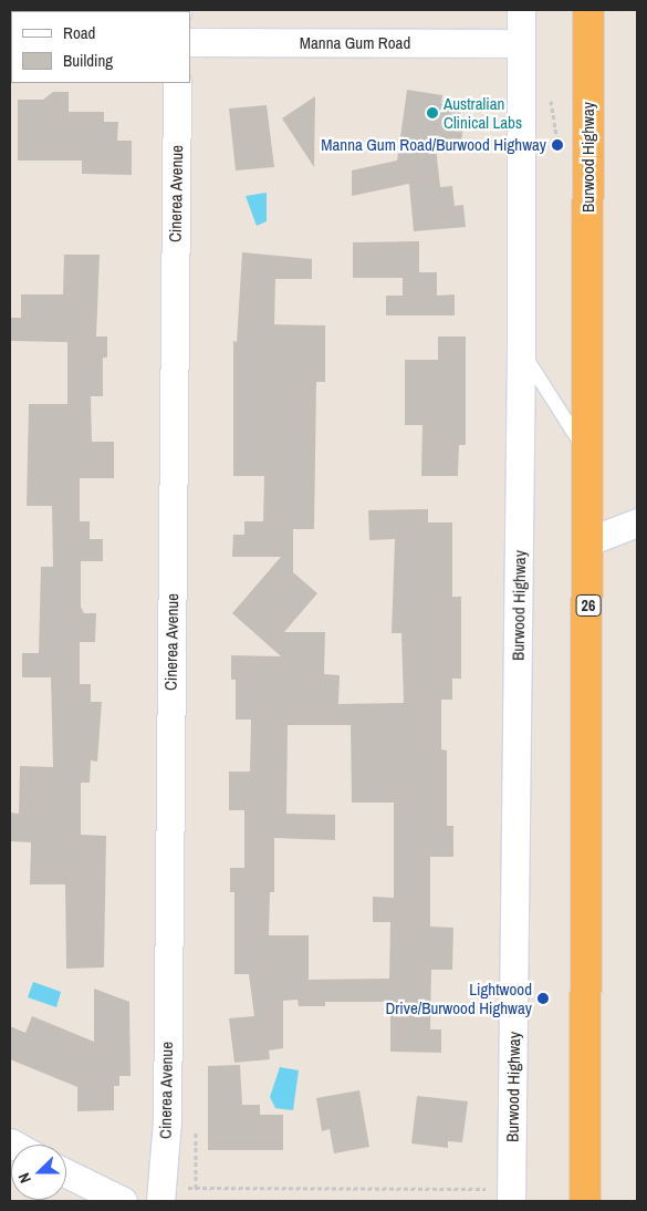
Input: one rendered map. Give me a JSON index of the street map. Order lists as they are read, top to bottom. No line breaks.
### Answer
{"streets":{"highway":["Burwood Highway","26"],"street":["Manna Gum Road","Cinerea Avenue"]},"crossings":[["Manna Gum Road","Burwood Highway"]],"places":["Australian Clinical Labs","Manna Gum Road/Burwood Highway","Lightwood Drive/Burwood Highway"],"legend":["Road","Building"],"north":"left"}
